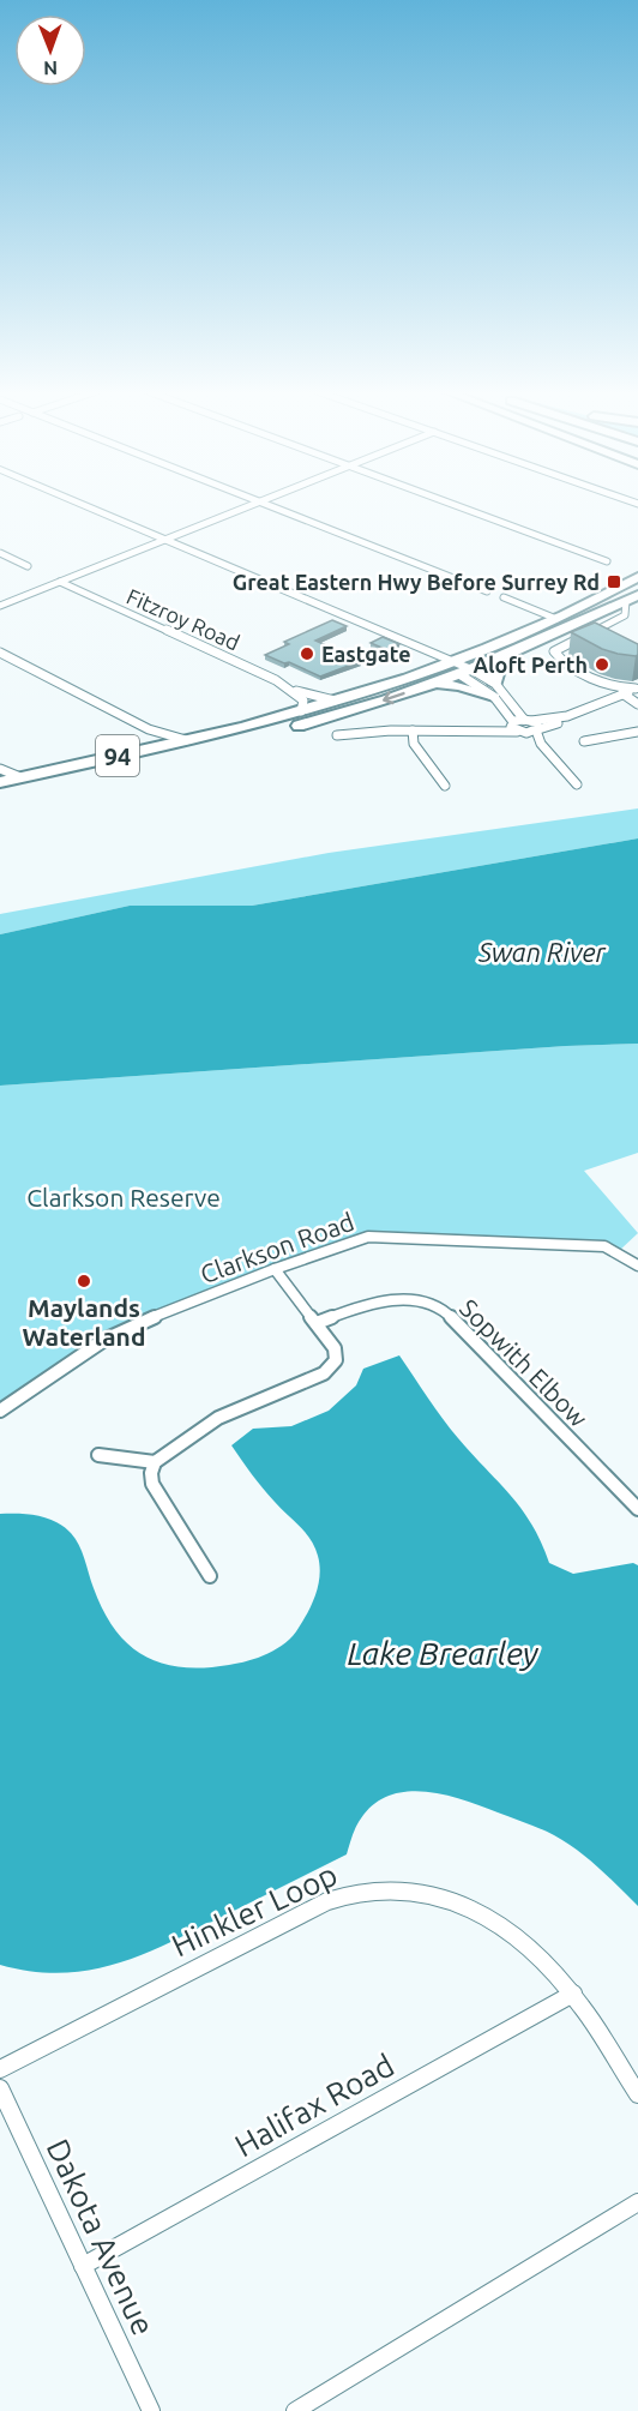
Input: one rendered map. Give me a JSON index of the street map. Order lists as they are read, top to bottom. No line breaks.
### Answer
{"streets":{"highway":["94"],"street":["Fitzroy Road","Clarkson Road","Sopwith Elbow","Hinkler Loop","Halifax Road","Dakota Avenue"]},"crossings":[["Fitzroy Road","94"],["Hinkler Loop","Halifax Road"],["Halifax Road","Dakota Avenue"]],"water":["Swan River","Lake Brearley"],"parks":["Clarkson Reserve"],"places":{"transit":["Great Eastern Hwy Before Surrey Rd"],"other":["Eastgate","Aloft Perth","Maylands Waterland"]},"north":"bottom"}
